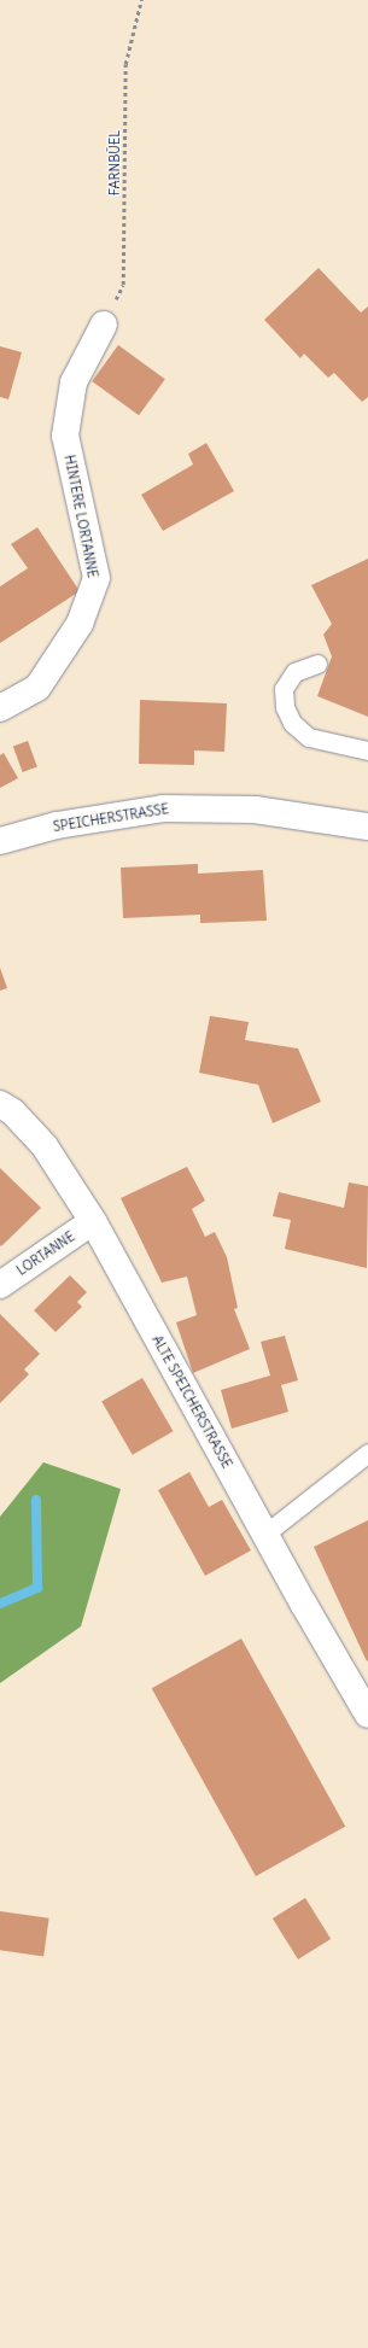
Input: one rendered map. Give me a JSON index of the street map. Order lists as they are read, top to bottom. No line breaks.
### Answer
{"streets":{"street":["HINTERE LORTANNE","SPEICHERSTRASSE","LORTANNE","ALTE SPEICHERSTRASSE"],"path":["FARNBÜEL"]},"crossings":[["FARNBÜEL","HINTERE LORTANNE"],["LORTANNE","ALTE SPEICHERSTRASSE"]]}
